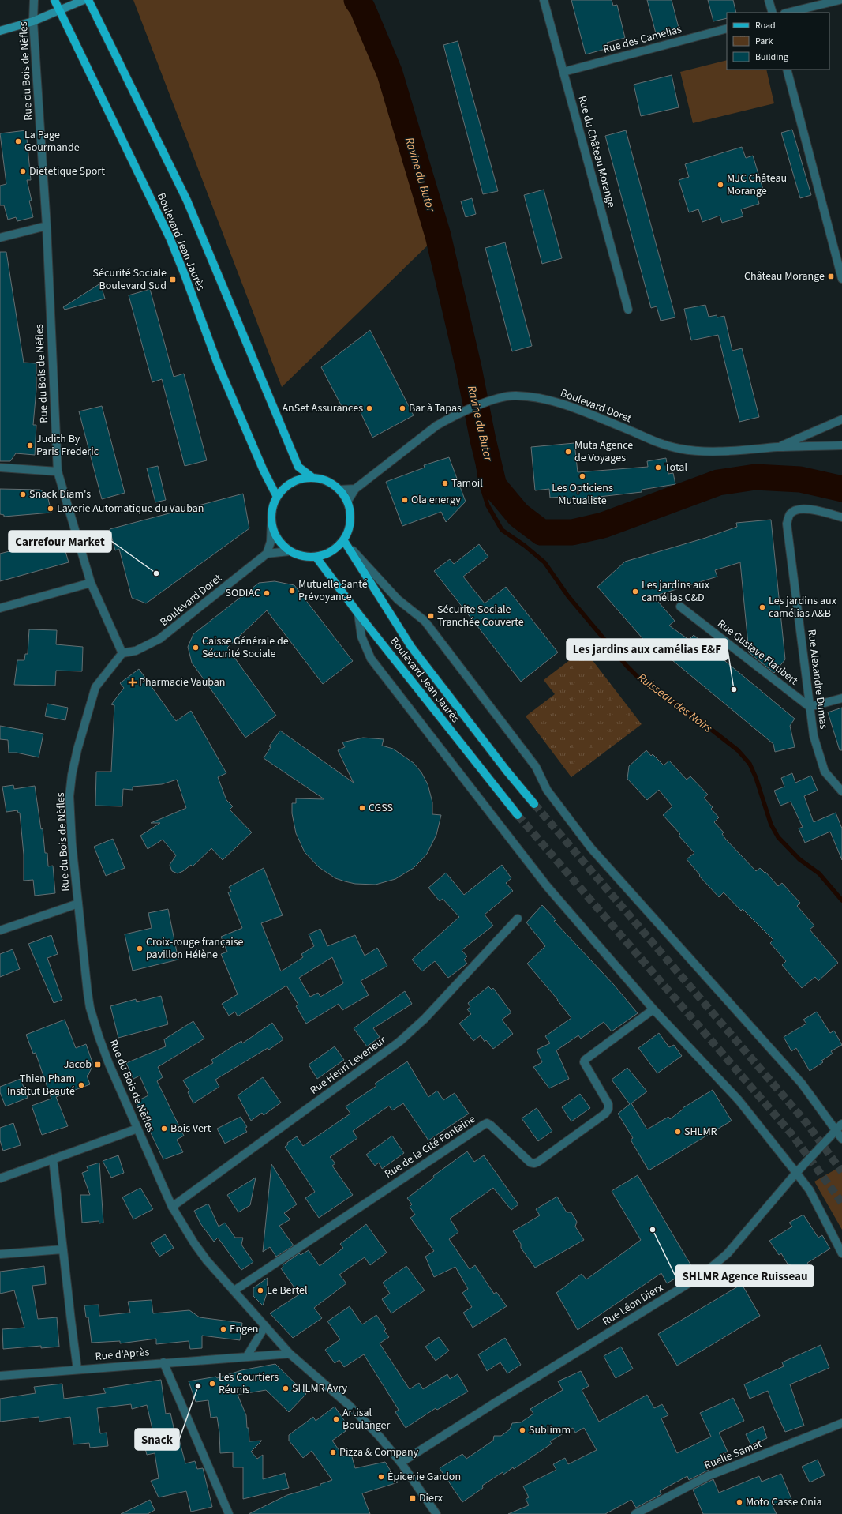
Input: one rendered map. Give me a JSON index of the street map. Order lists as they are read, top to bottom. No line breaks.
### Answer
{"streets":{"main road":["Boulevard Jean Jaurès"],"street":["Rue des Camelias","Rue du Bois de Nèfles","Rue du Château Morange","Boulevard Doret","Rue Gustave Flaubert","Rue Alexandre Dumas","Rue Henri Leveneur","Rue de la Cité Fontaine","Rue Léon Dierx","Rue d'Après","Ruelle Samat"]},"crossings":[["Rue des Camelias","Rue du Château Morange"],["Rue du Bois de Nèfles","Boulevard Doret"],["Rue du Bois de Nèfles","Rue Henri Leveneur"],["Rue du Bois de Nèfles","Rue de la Cité Fontaine"],["Rue du Bois de Nèfles","Rue Léon Dierx"],["Rue du Bois de Nèfles","Rue d'Après"],["Boulevard Jean Jaurès","Boulevard Doret"],["Rue Gustave Flaubert","Rue Alexandre Dumas"]],"water":["Ravine du Butor","Ruisseau des Noirs"],"places":{"other":["La Page Gourmande","Dietetique Sport","MJC Château Morange","AnSet Assurances","Bar à Tapas","Judith By Paris Frederic","Muta Agence de Voyages","Total","Les Opticiens Mutualiste","Tamoil","Snack Diam's","Ola energy","Laverie Automatique du Vauban","Carrefour Market","Mutuelle Santé Prévoyance","Les jardins aux camélias C&D","SODIAC","Les jardins aux camélias A&B","Caisse Générale de Sécurité Sociale","Les jardins aux camélias E&F","CGSS","Croix-rouge française pavillon Hélène","Thien Pham Institut Beauté","Bois Vert","SHLMR","SHLMR Agence Ruisseau","Le Bertel","Engen","Les Courtiers Réunis","Snack","SHLMR Avry","Artisal Boulanger","Sublimm","Pizza & Company","Épicerie Gardon","Moto Casse Onia"],"transit":["Château Morange","Sécurité Sociale Boulevard Sud","Sécurite Sociale Tranchée Couverte","Jacob","Dierx"],"health":["Pharmacie Vauban"]},"legend":["Road","Park","Building"]}
